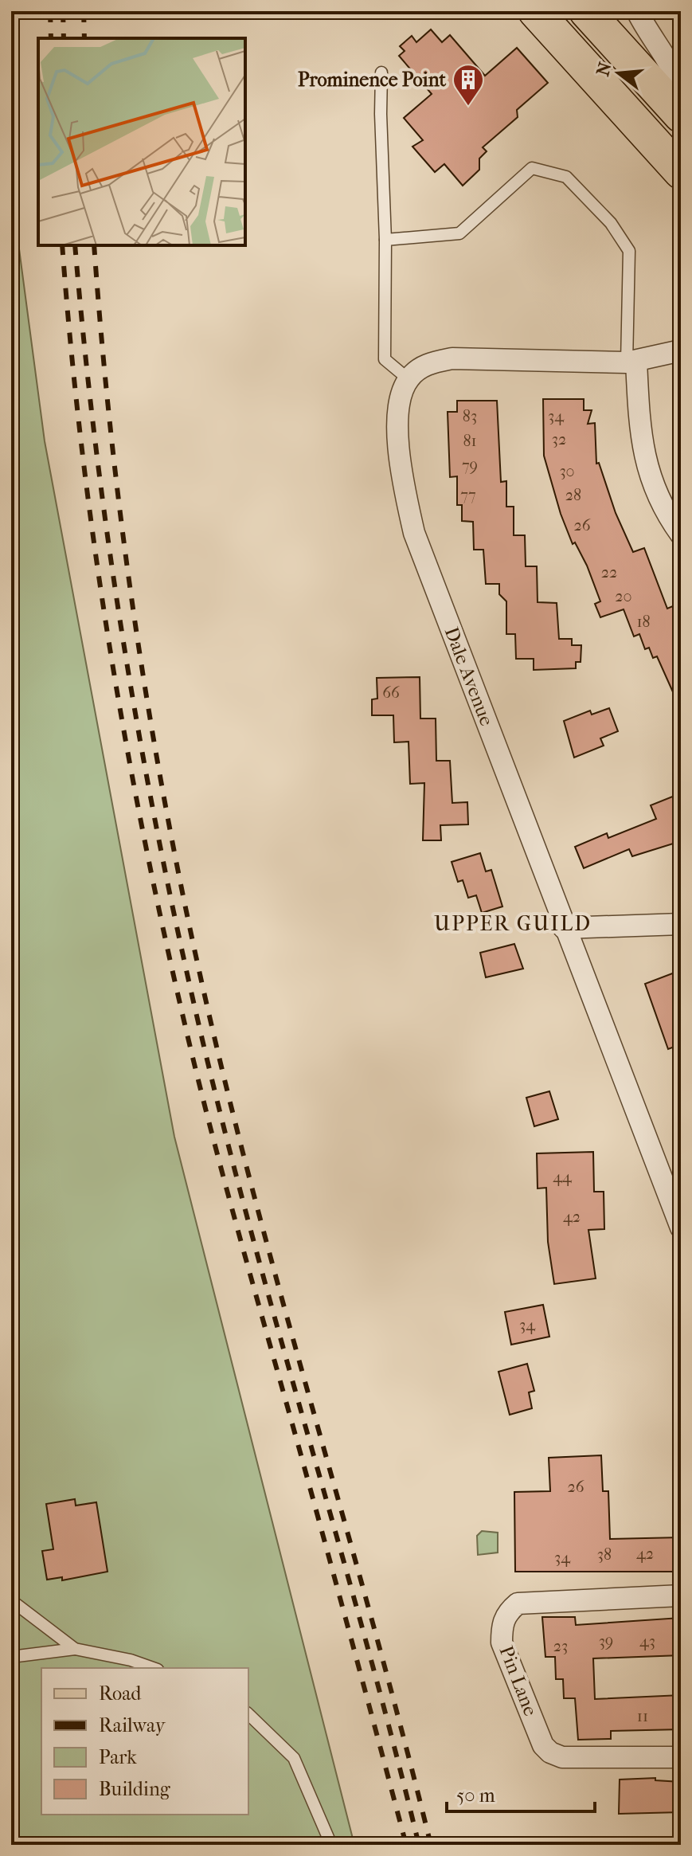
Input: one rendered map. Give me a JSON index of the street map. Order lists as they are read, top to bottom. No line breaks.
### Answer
{"streets":{"street":["Dale Avenue","Pin Lane"]},"districts":["UPPER GUILD"],"places":{"building":["Prominence Point"]},"house_numbers":["83","34","32","81","79","30","77","28","26","22","20","18","66","44","42","34","26","42","38","34","39","43","23","11"],"legend":["Road","Railway","Park","Building"],"scale_bar":"50 m","north":"left"}
